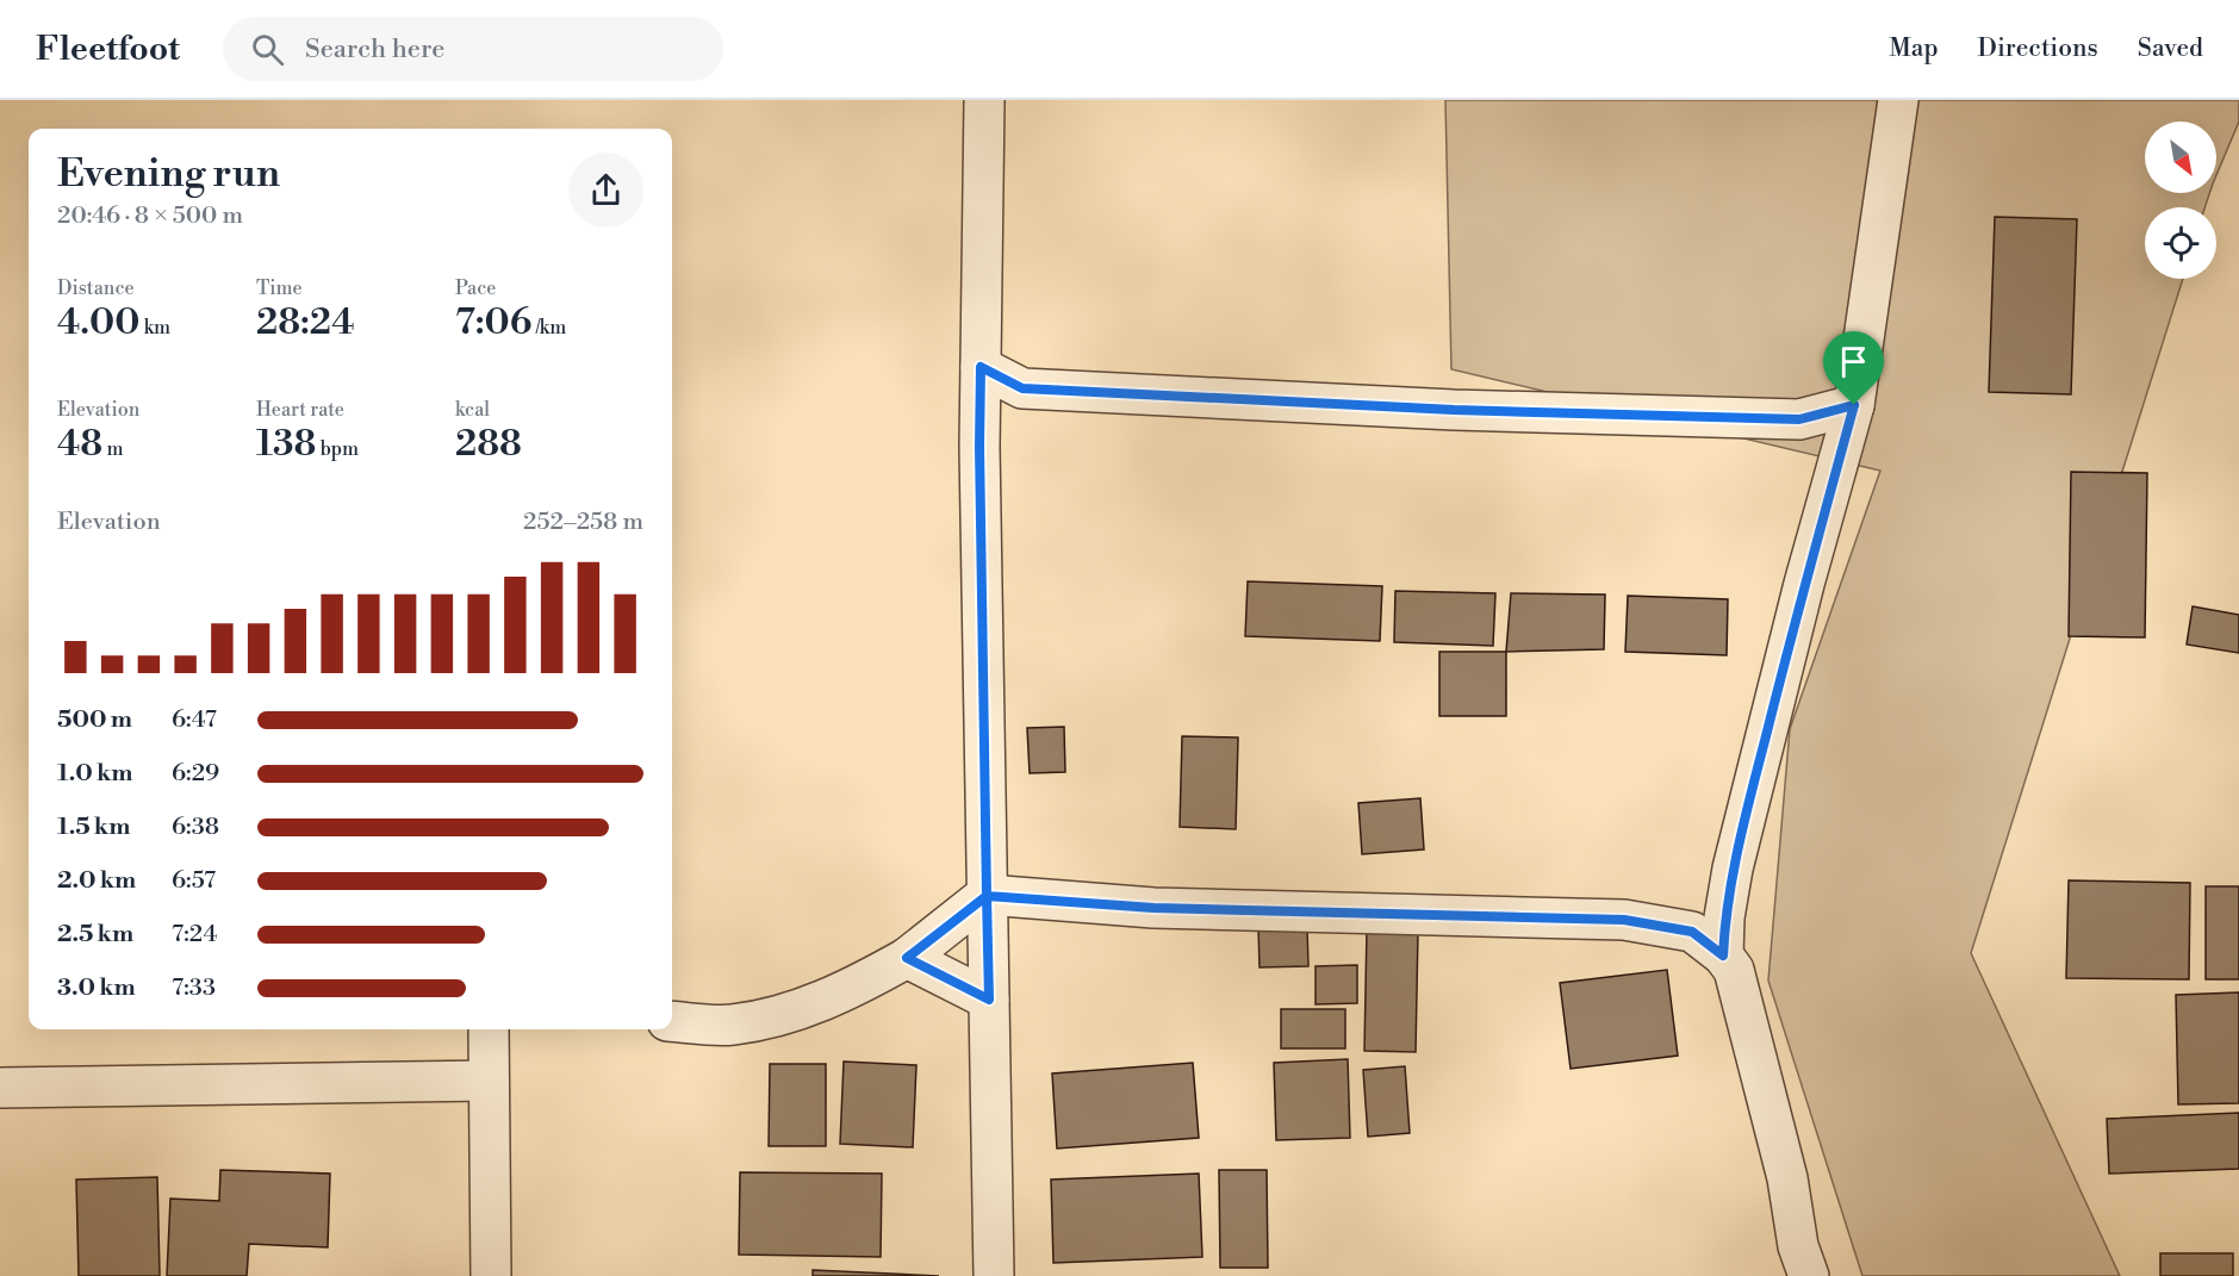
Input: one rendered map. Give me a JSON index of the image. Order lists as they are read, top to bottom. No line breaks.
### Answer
{"north":"bottom right","page":{"header":"Fleetfoot","search":"Search here","nav":["Map","Directions","Saved"],"heading":["Evening run","20:46 · 8 × 500 m"],"stats":[["Distance","4.00 km"],["Time","28:24"],["Pace","7:06 /km"],["Elevation","48 m"],["Heart rate","138 bpm"],["kcal","288"]],"chart":["Elevation","252–258 m"],"list":[{"name":"500 m","note":"6:47"},{"name":"1.0 km","note":"6:29"},{"name":"1.5 km","note":"6:38"},{"name":"2.0 km","note":"6:57"},{"name":"2.5 km","note":"7:24"},{"name":"3.0 km","note":"7:33"}]}}
